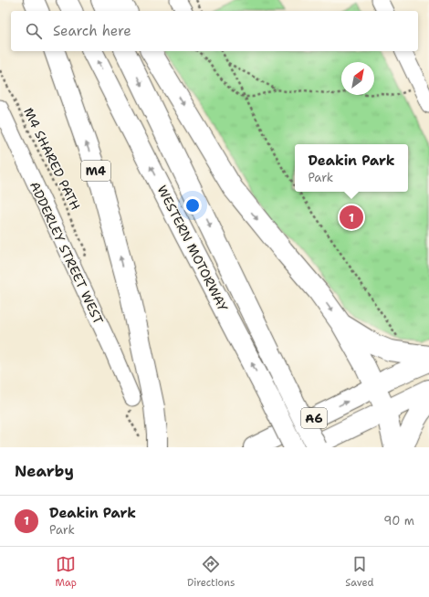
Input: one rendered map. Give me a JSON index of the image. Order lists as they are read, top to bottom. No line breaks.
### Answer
{"streets":{"highway":["M4","WESTERN MOTORWAY","A6"],"street":["ADDERLEY STREET WEST"],"path":["M4 SHARED PATH"]},"north":"top right","page":{"search":"Search here","popup":["Deakin Park","Park"],"pins":"1","heading":"Nearby","list":[{"mark":"1","name":"Deakin Park","note":"Park","value":"90 m"}],"nav":["Map","Directions","Saved"]}}
